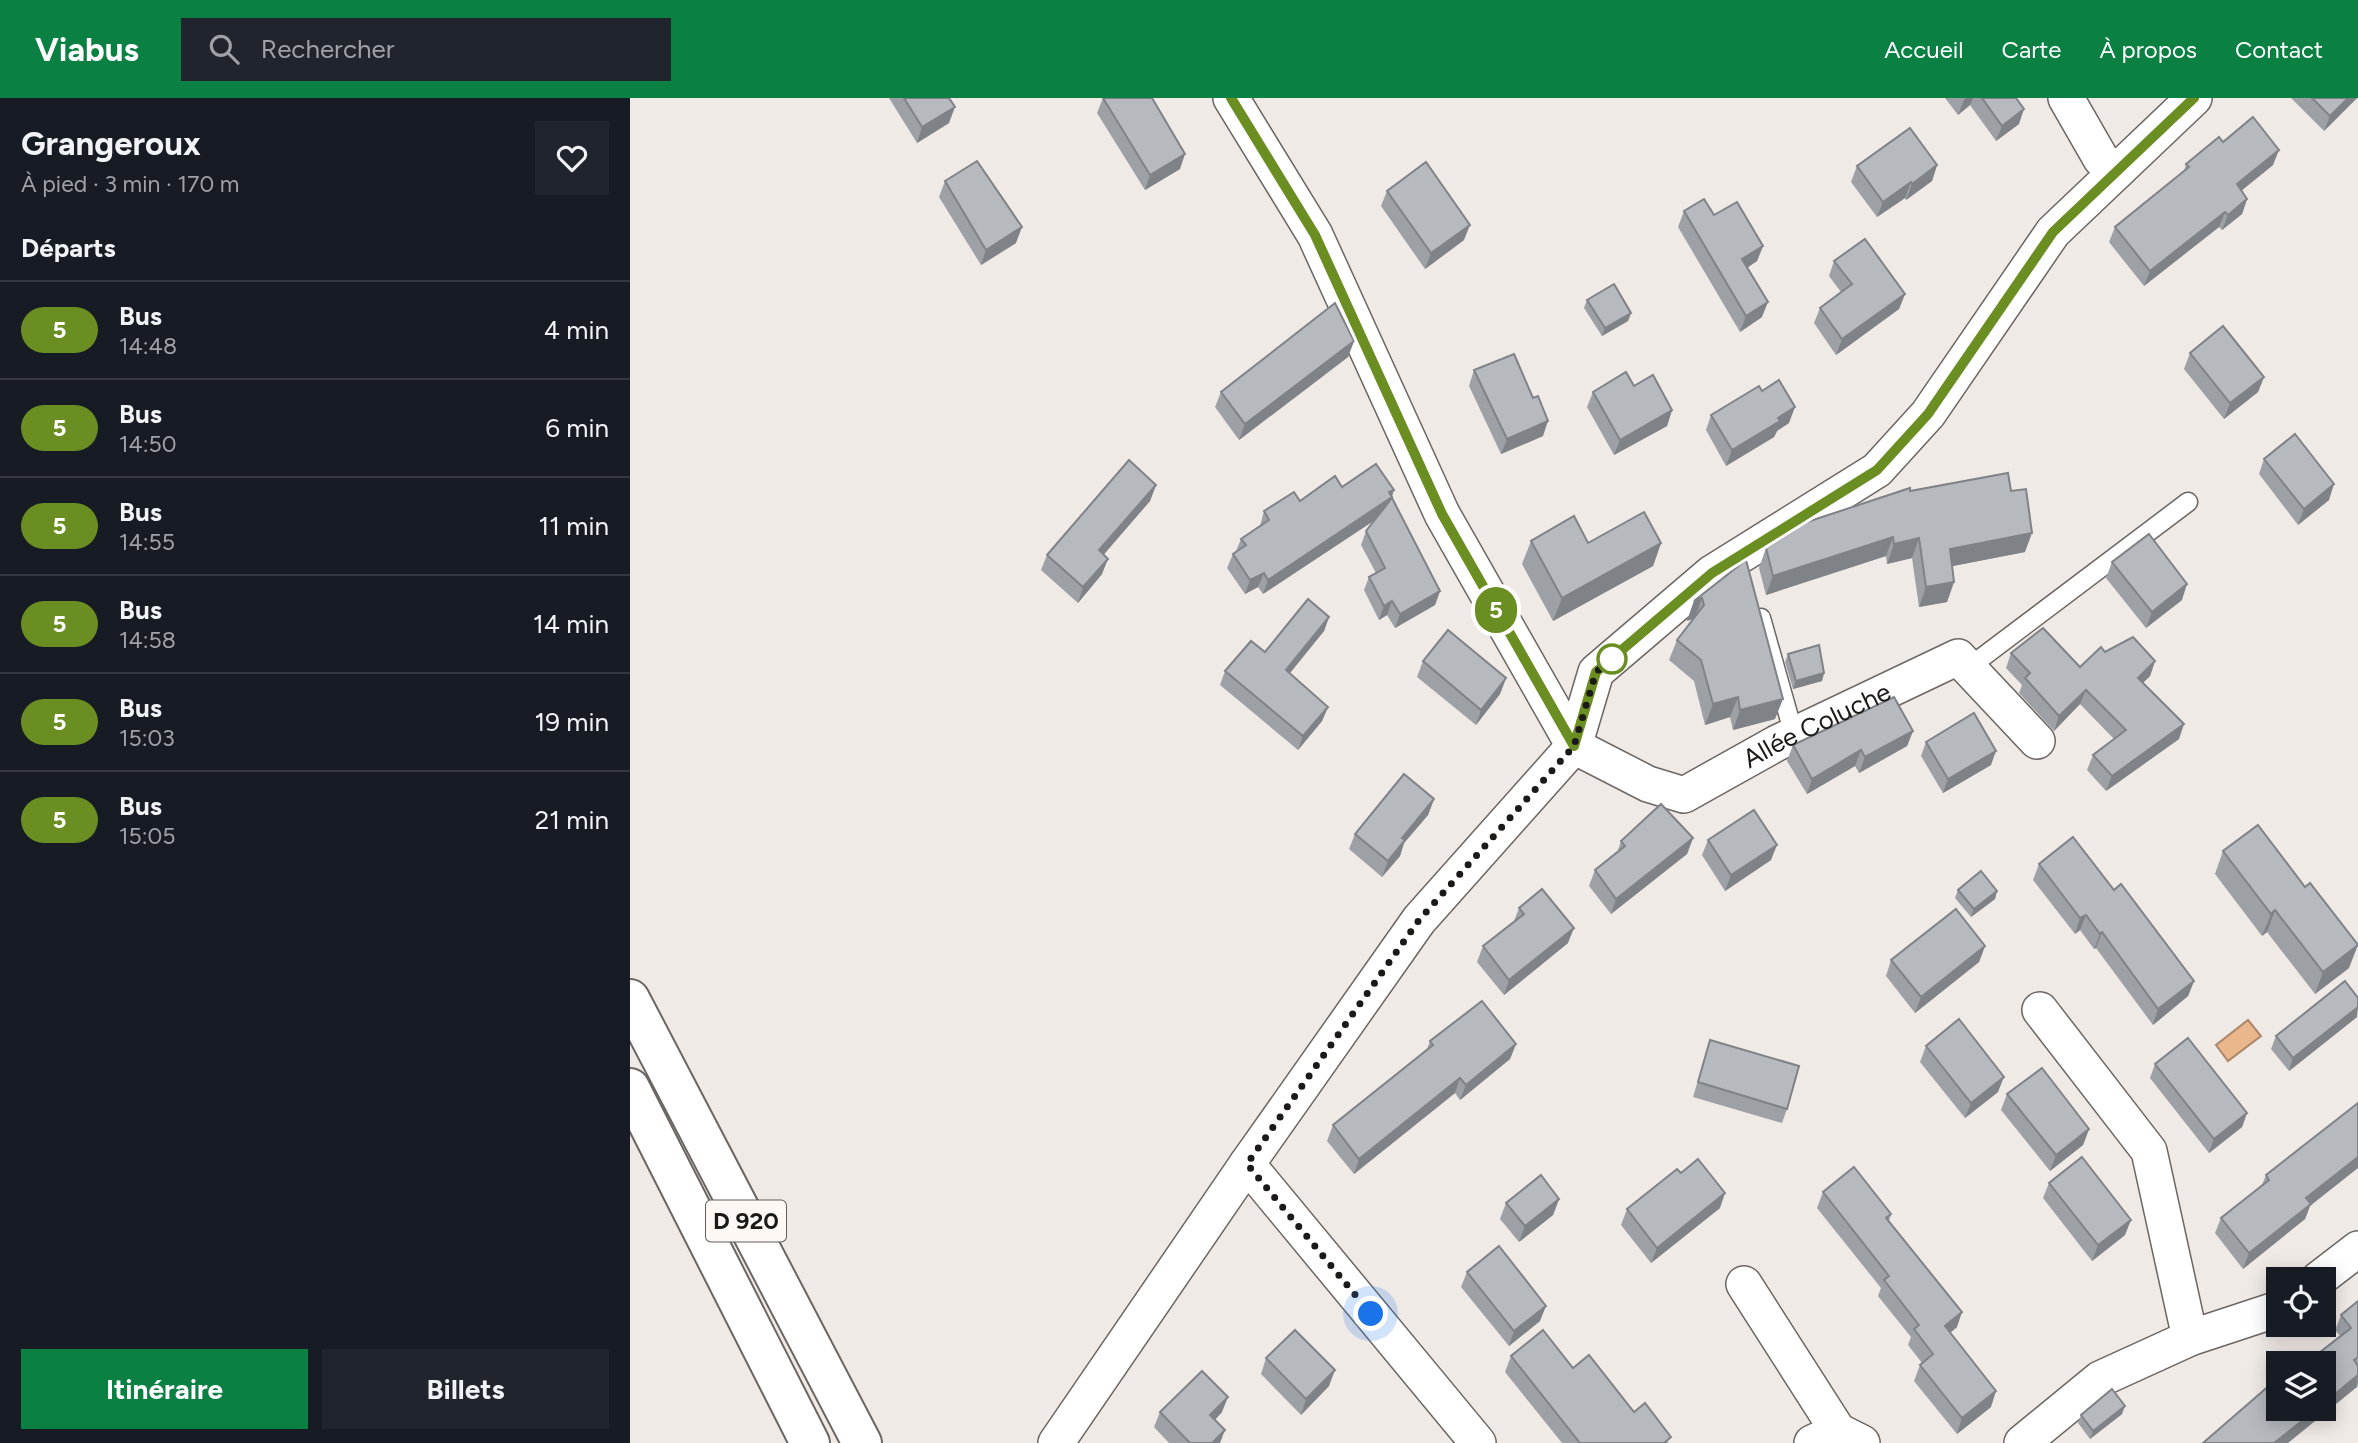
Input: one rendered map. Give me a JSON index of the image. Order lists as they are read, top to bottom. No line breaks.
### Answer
{"streets":{"highway":["D 920"],"street":["Allée Coluche"]},"lines":["bus line 5"],"page":{"header":"Viabus","search":"Rechercher","nav":["Accueil","Carte","À propos","Contact"],"heading":[["Grangeroux","À pied · 3 min · 170 m"],"Départs"],"on_map":"5","list":[{"mark":"5","name":"Bus","note":"14:48","value":"4 min"},{"mark":"5","name":"Bus","note":"14:50","value":"6 min"},{"mark":"5","name":"Bus","note":"14:55","value":"11 min"},{"mark":"5","name":"Bus","note":"14:58","value":"14 min"},{"mark":"5","name":"Bus","note":"15:03","value":"19 min"},{"mark":"5","name":"Bus","note":"15:05","value":"21 min"}],"buttons":["Itinéraire","Billets"]}}
